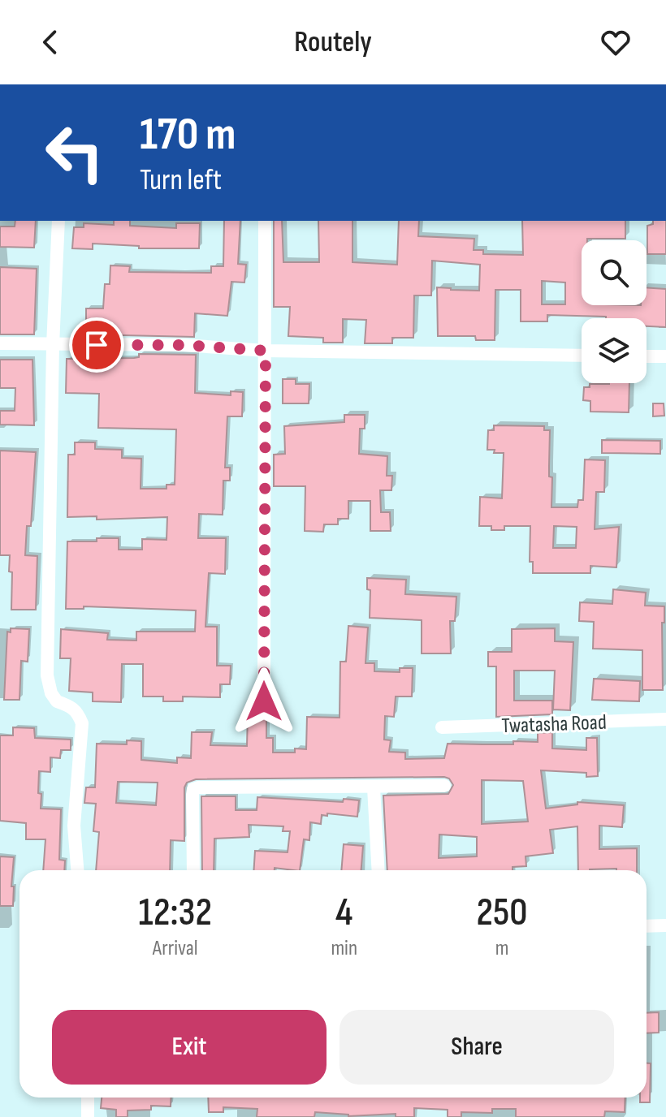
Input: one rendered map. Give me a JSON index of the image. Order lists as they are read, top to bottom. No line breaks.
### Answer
{"streets":{"street":["Twatasha Road"]},"page":{"header":"Routely","turn":["170 m","Turn left"],"eta":["12:32","Arrival","4","min","250","m"],"buttons":["Exit","Share"]}}
